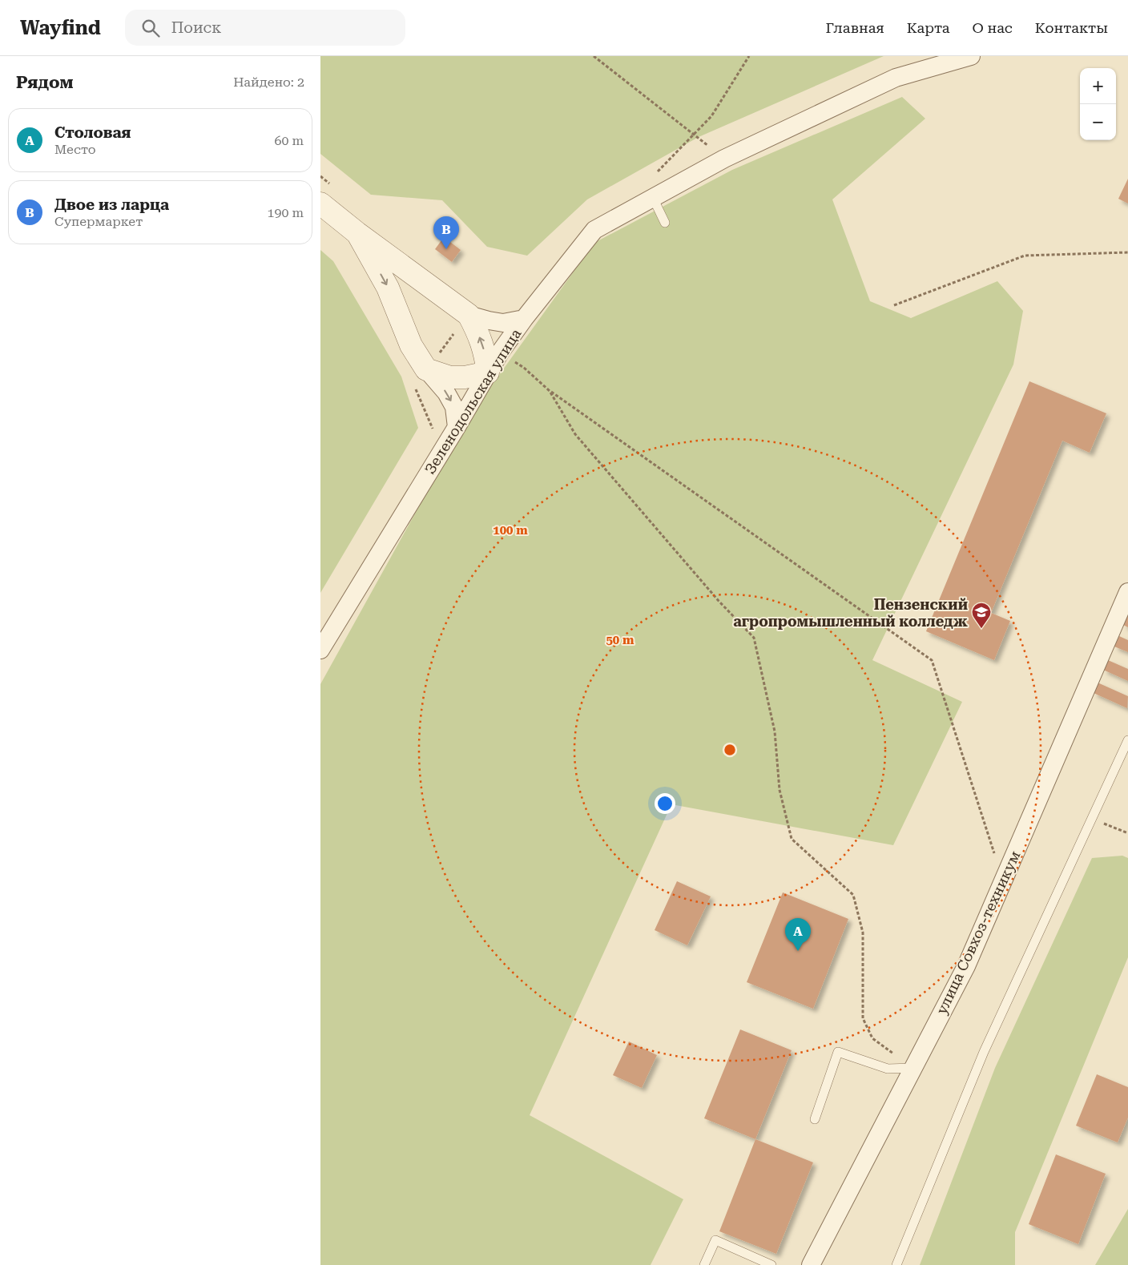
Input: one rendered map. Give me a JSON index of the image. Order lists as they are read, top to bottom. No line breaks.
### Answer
{"streets":{"street":["Зеленодольская улица","улица Совхоз-техникум"]},"places":{"school or university":["Пензенский агропромышленный колледж"]},"page":{"header":"Wayfind","search":"Поиск","nav":["Главная","Карта","О нас","Контакты"],"heading":["Рядом","Найдено: 2"],"map_buttons":["+","−"],"list":[{"mark":"A","name":"Столовая","note":"Место","value":"60 m"},{"mark":"B","name":"Двое из ларца","note":"Супермаркет","value":"190 m"}],"pins":["B","A"]},"rings":["100 m","50 m"]}
